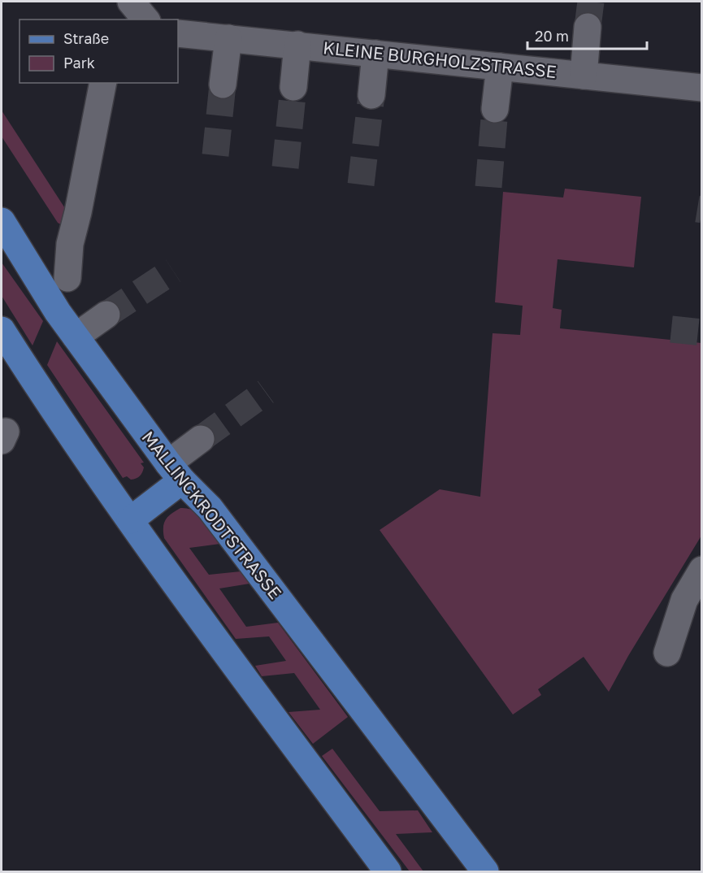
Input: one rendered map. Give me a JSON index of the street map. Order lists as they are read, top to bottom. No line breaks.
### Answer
{"streets":{"main road":["MALLINCKRODTSTRASSE"],"street":["KLEINE BURGHOLZSTRASSE"]},"legend":["Straße","Park"],"scale_bar":"20 m"}
